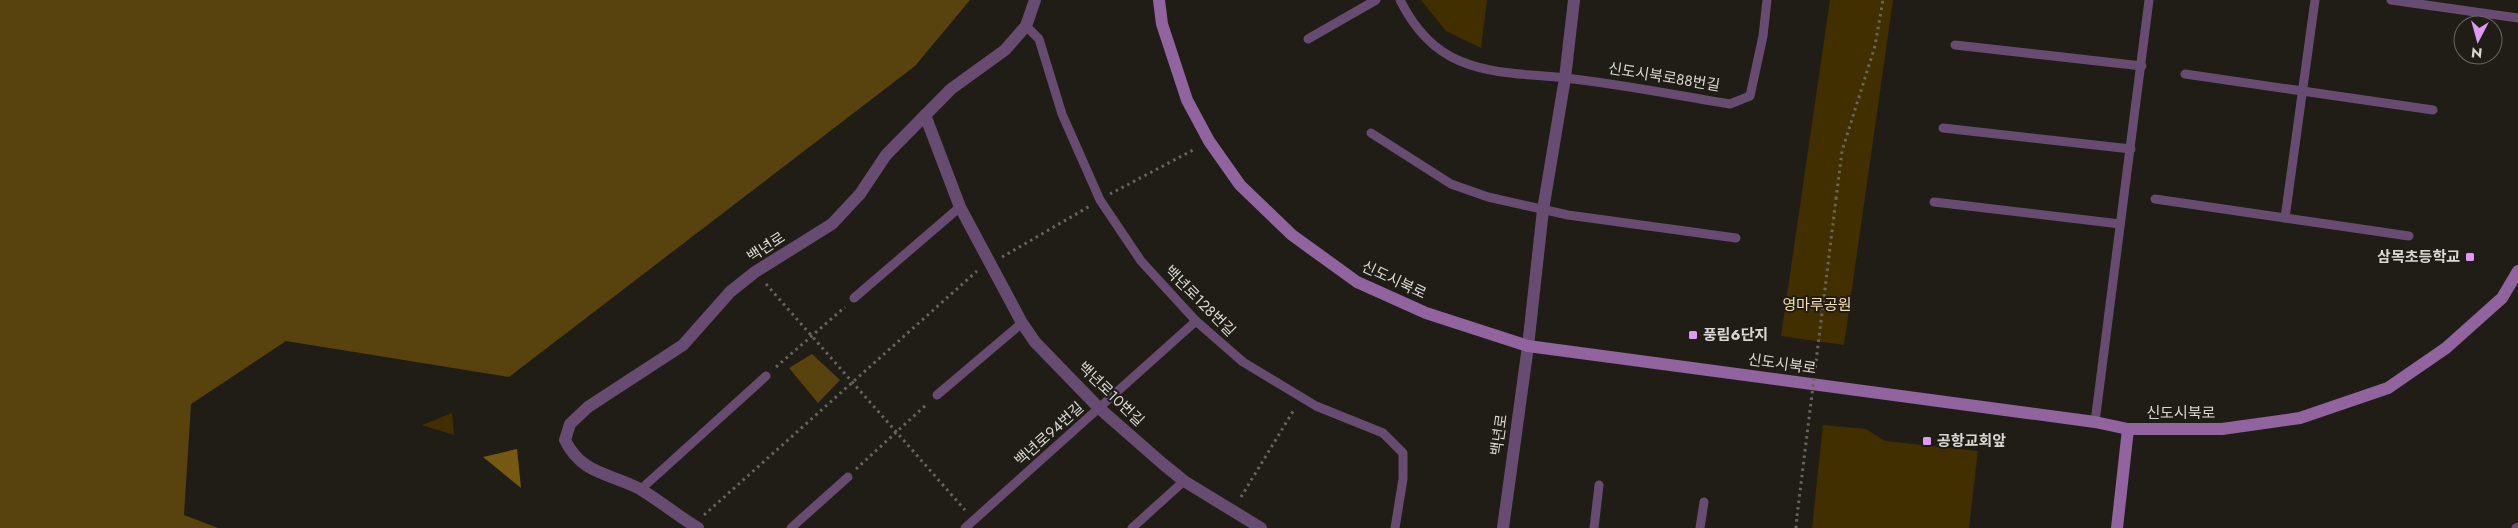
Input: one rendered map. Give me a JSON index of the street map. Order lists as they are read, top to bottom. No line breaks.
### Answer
{"streets":{"street":["백년로","신도시북로","백년로10번길"],"lane":["신도시북로88번길","백년로128번길","백년로94번길"]},"crossings":[["백년로","신도시북로"],["백년로","백년로128번길"],["백년로","백년로10번길"],["백년로128번길","백년로94번길"],["백년로10번길","백년로94번길"]],"parks":["영마루공원"],"places":{"transit":["삼목초등학교","풍림6단지","공항교회앞"]},"north":"bottom"}
